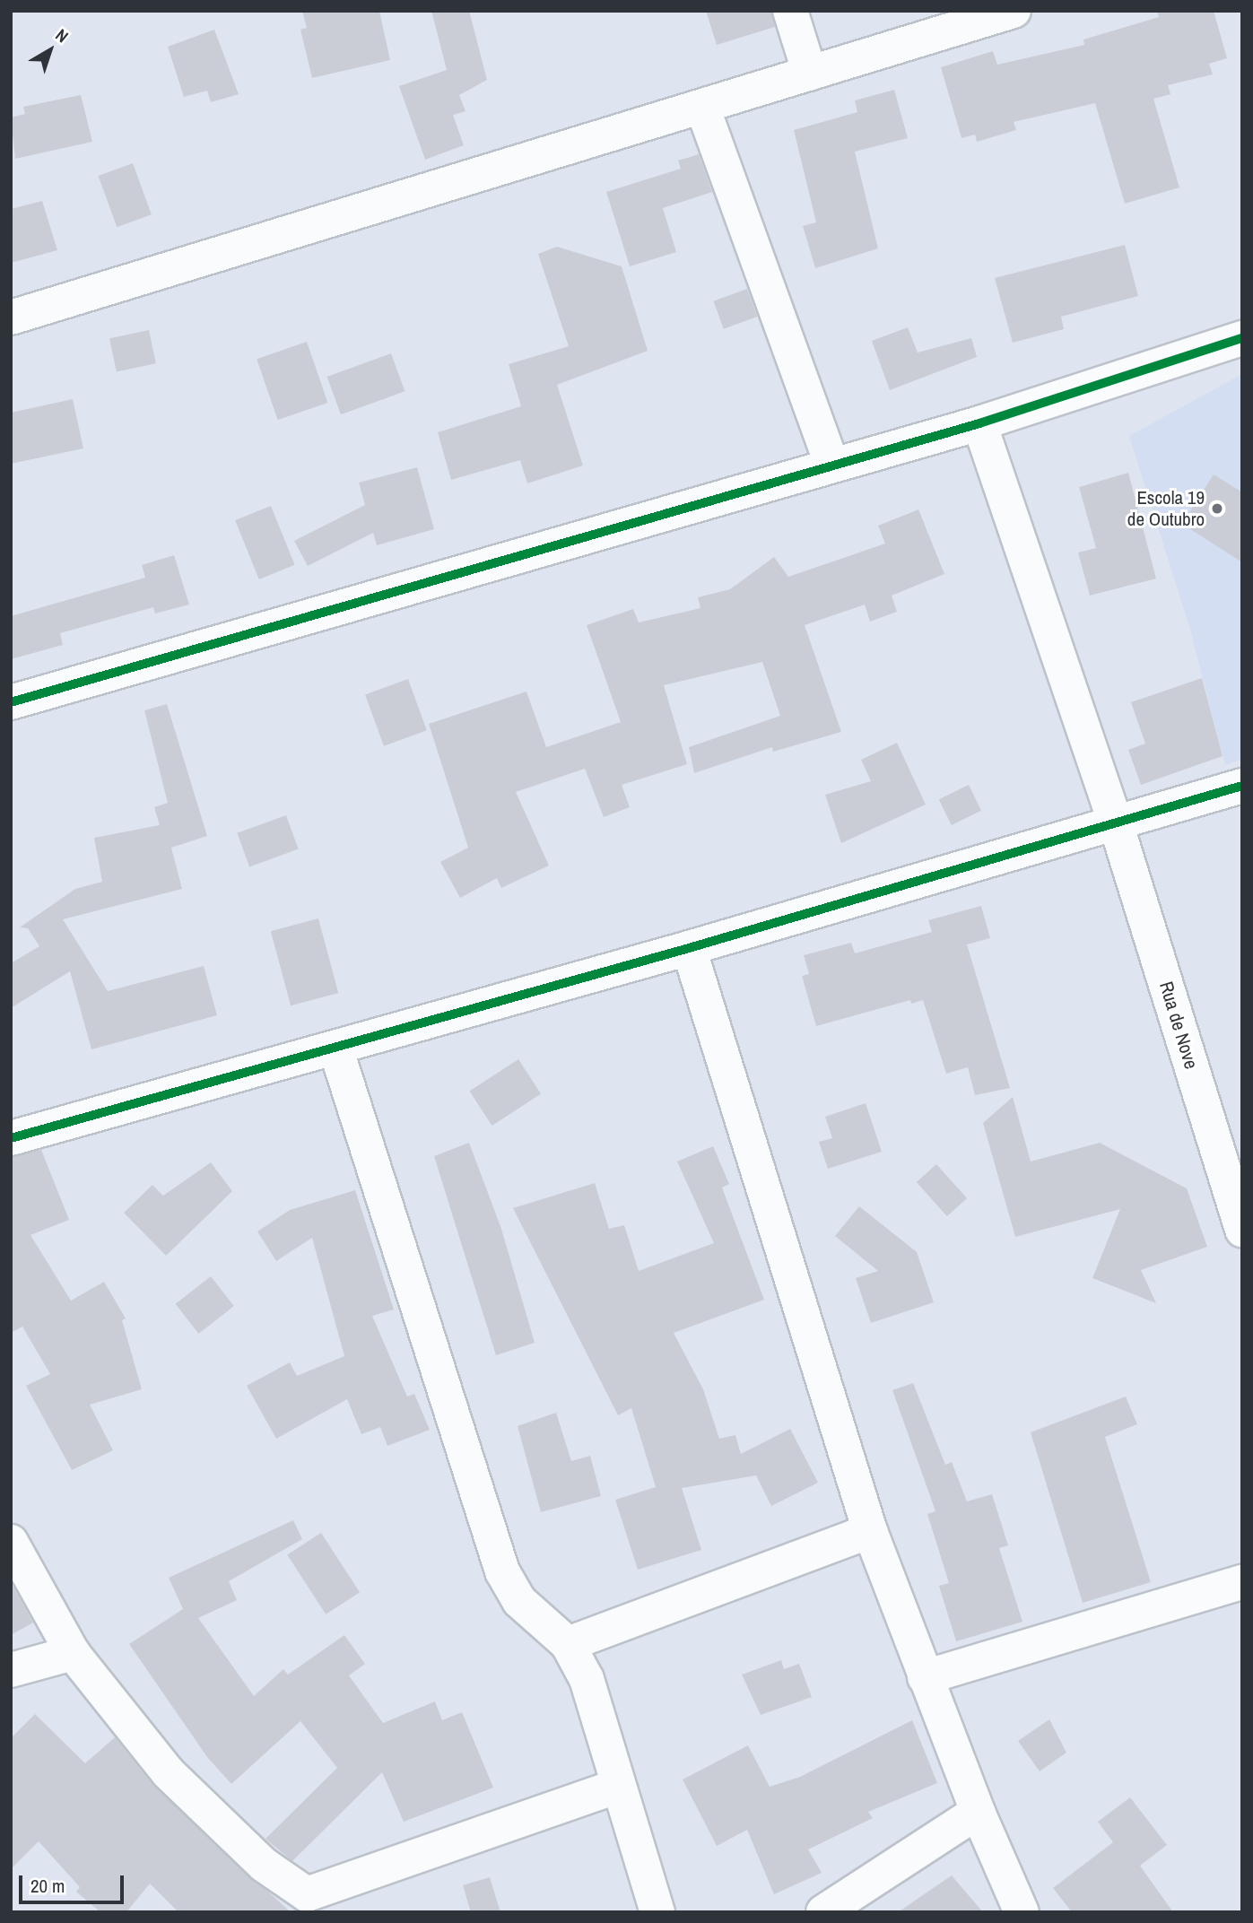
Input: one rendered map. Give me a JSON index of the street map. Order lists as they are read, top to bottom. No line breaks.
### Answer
{"streets":{"street":["Rua de Nove"]},"places":["Escola 19 de Outubro"],"scale_bar":"20 m","north":"top right"}
